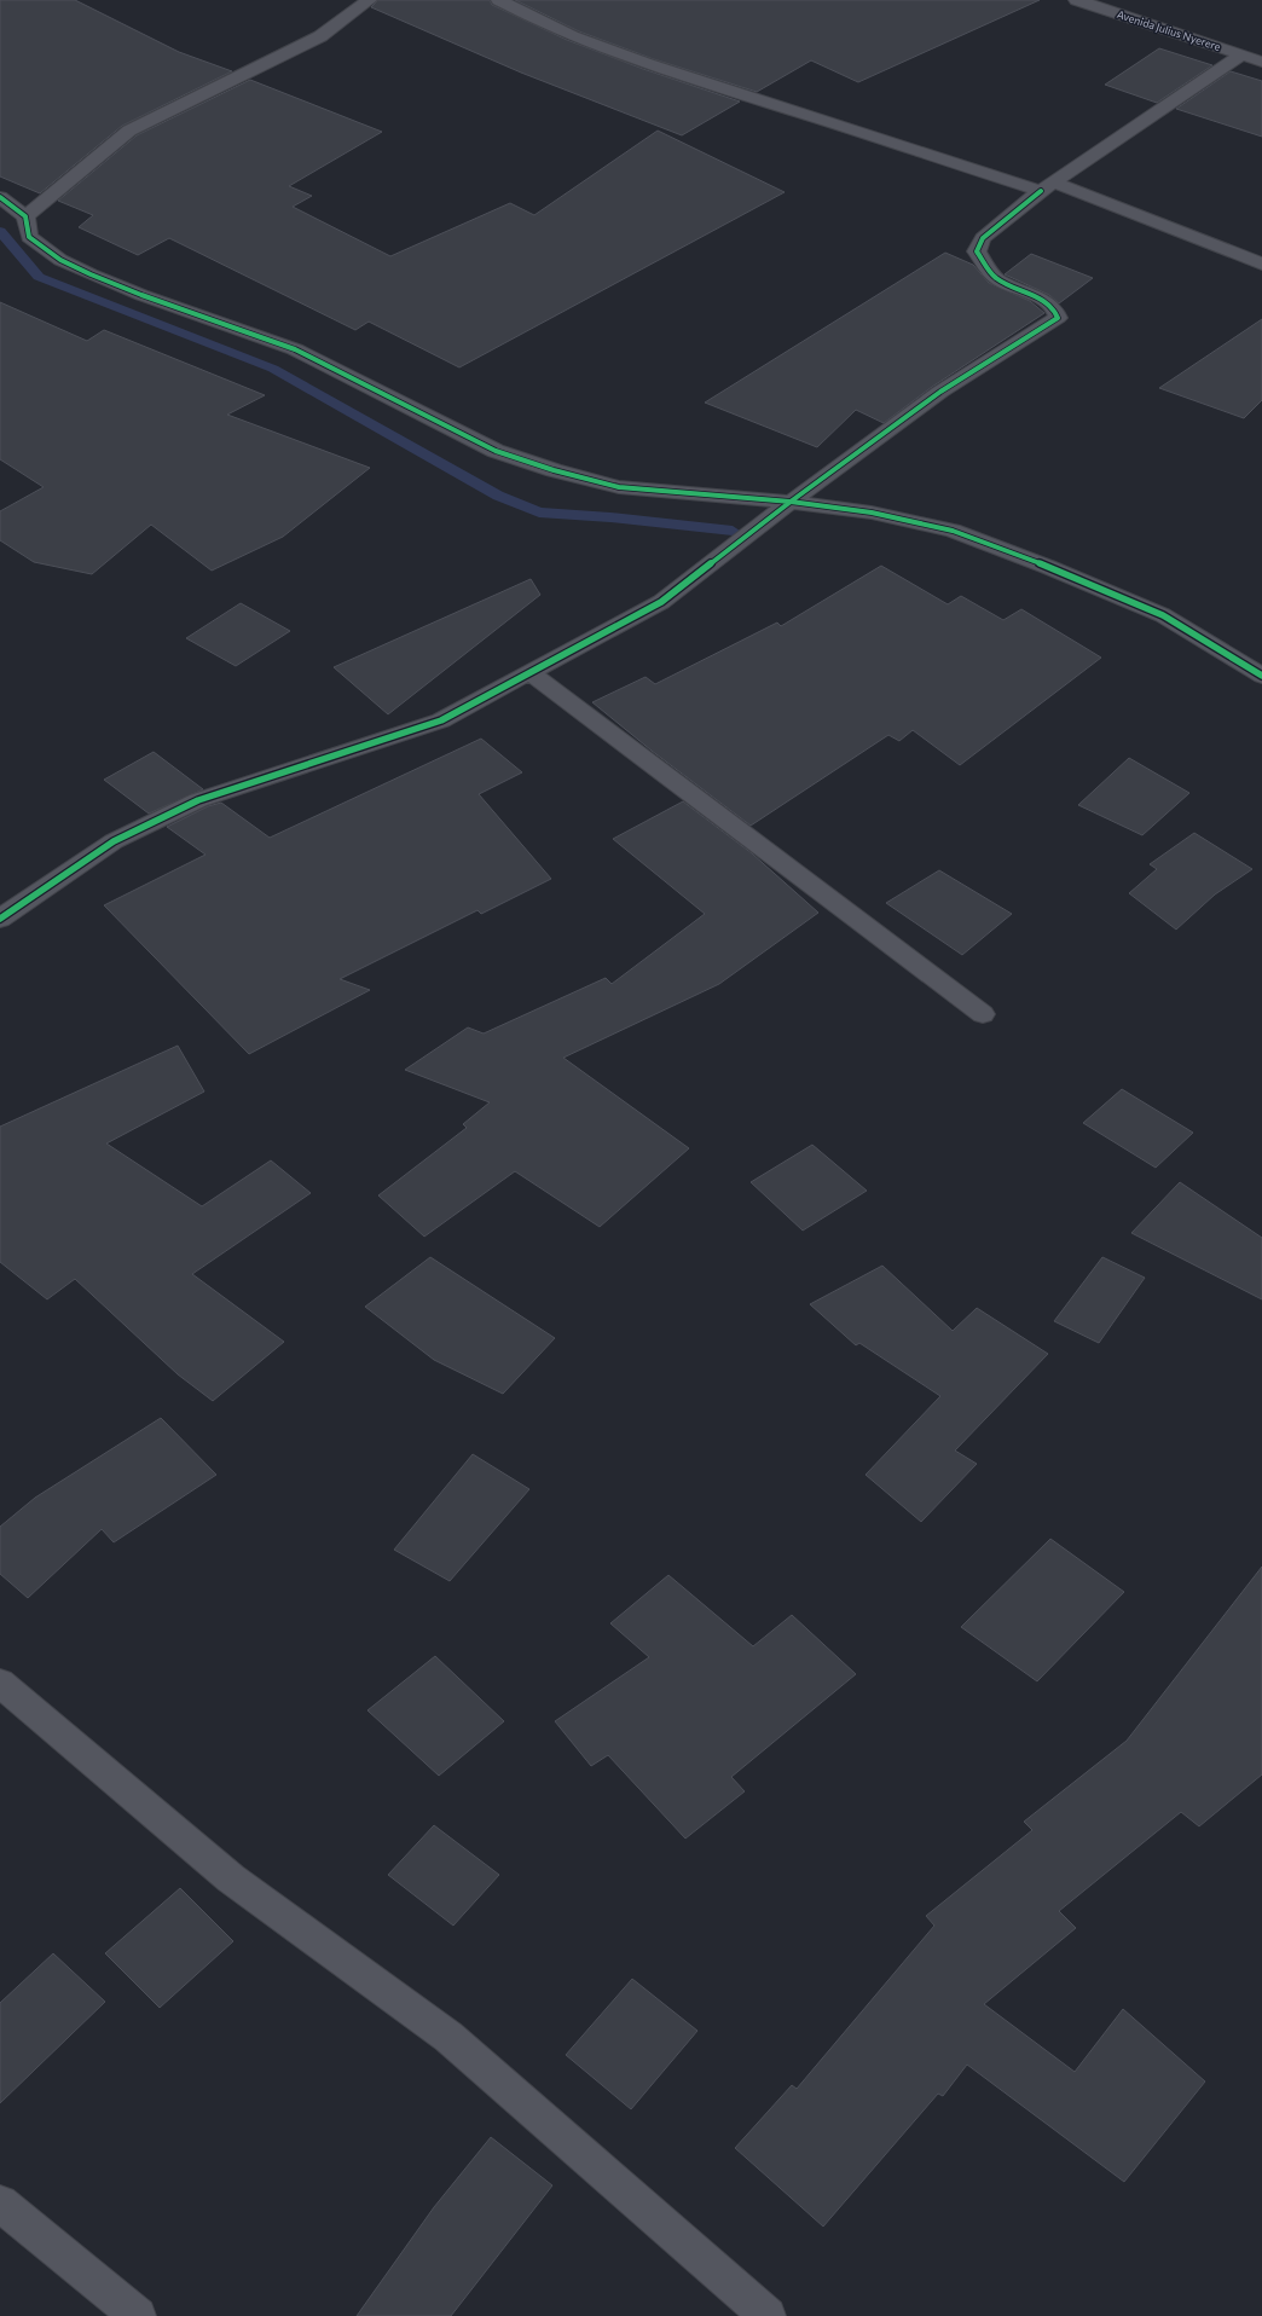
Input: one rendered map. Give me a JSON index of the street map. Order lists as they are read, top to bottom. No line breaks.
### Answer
{"streets":{"street":["Avenida Julius Nyerere"]}}
